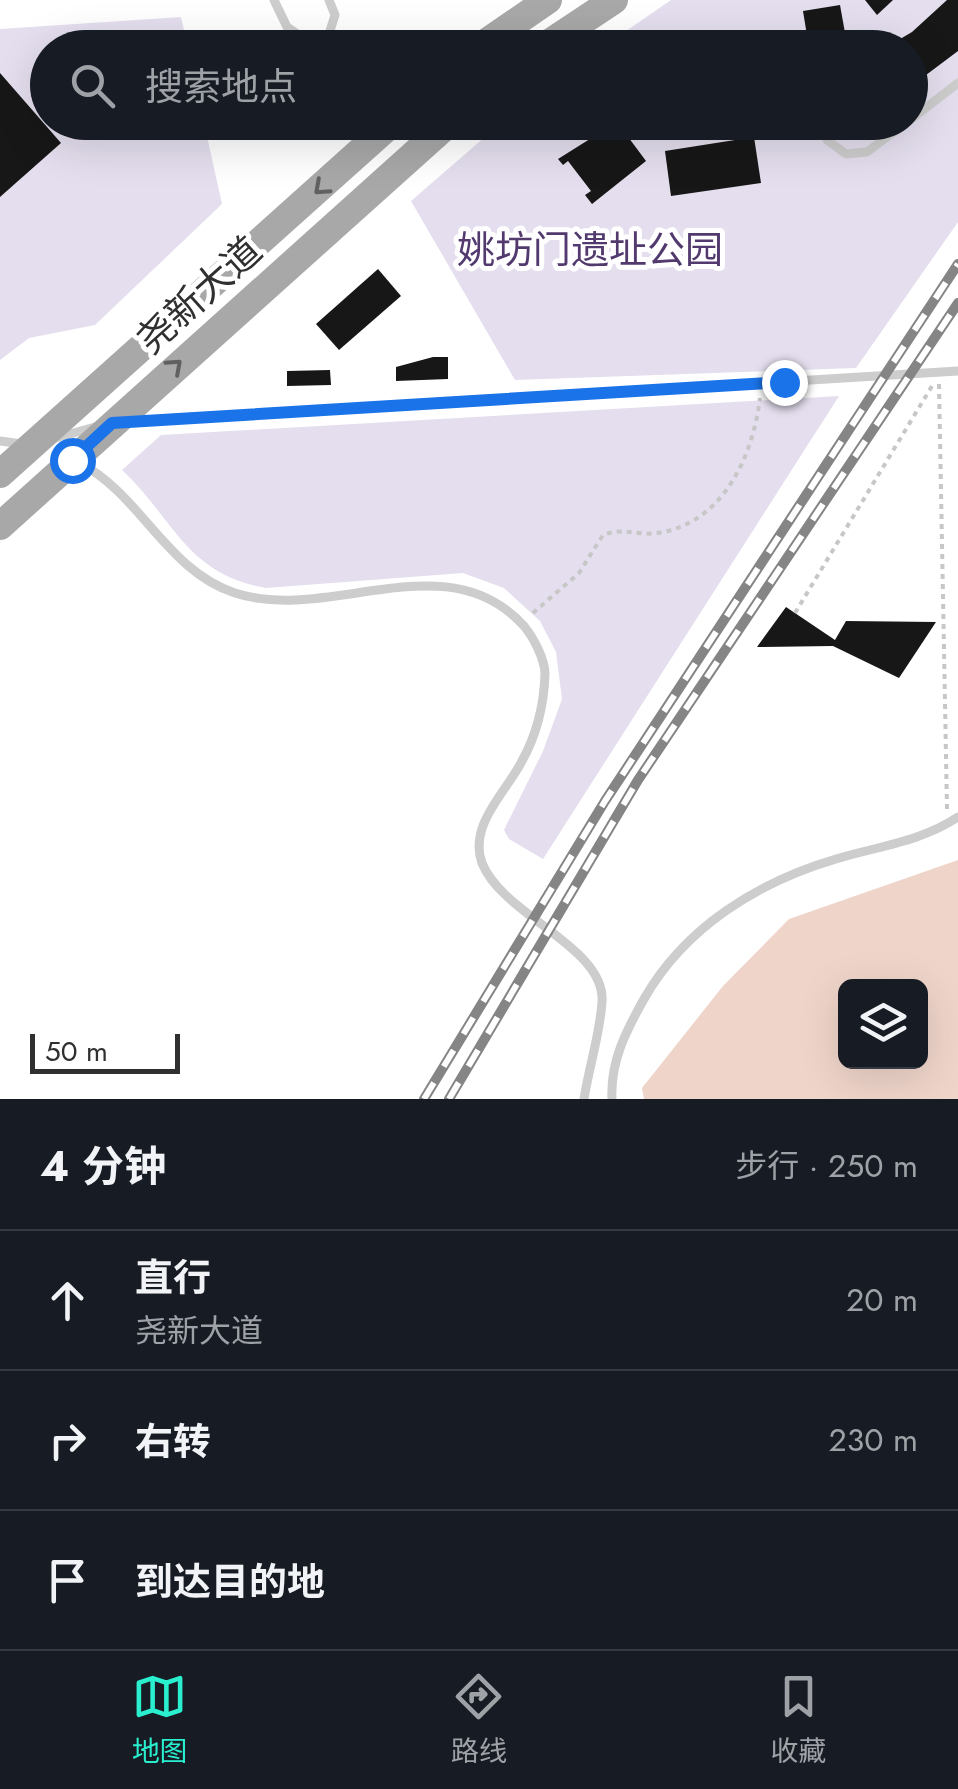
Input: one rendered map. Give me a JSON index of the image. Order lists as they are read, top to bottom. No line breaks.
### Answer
{"streets":{"main road":["尧新大道"]},"parks":["姚坊门遗址公园"],"scale_bar":"50 m","page":{"search":"搜索地点","scale":"50 m","heading":["4 分钟","步行 · 250 m"],"list":[["直行","尧新大道","20 m"],["右转","230 m"],"到达目的地"],"nav":["地图","路线","收藏"]}}
